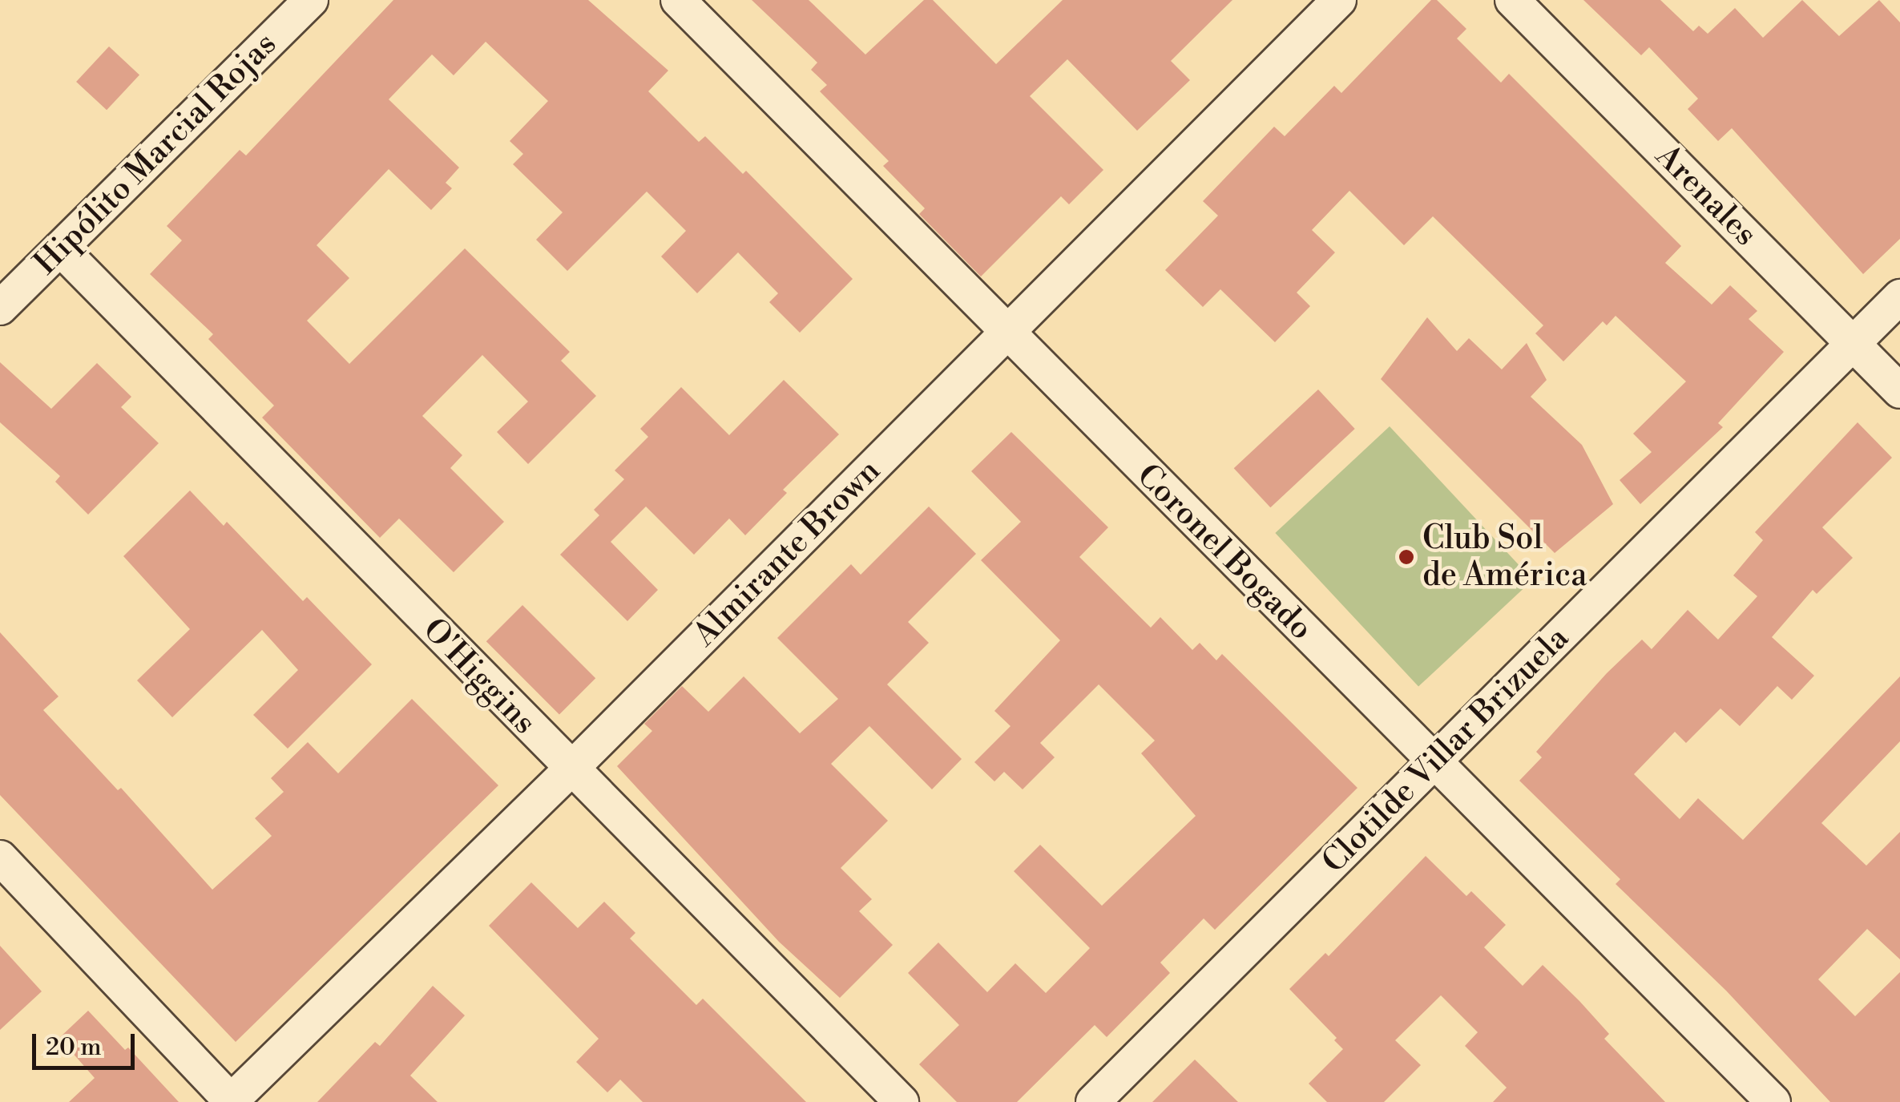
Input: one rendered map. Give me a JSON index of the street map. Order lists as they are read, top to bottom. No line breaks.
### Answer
{"streets":{"street":["Hipólito Marcial Rojas","Arenales","Coronel Bogado","Almirante Brown","O'Higgins","Clotilde Villar Brizuela"]},"crossings":[["Hipólito Marcial Rojas","O'Higgins"],["Arenales","Clotilde Villar Brizuela"],["Coronel Bogado","Almirante Brown"],["Coronel Bogado","Clotilde Villar Brizuela"],["Almirante Brown","O'Higgins"]],"places":["Club Sol de América"],"scale_bar":"20 m"}
